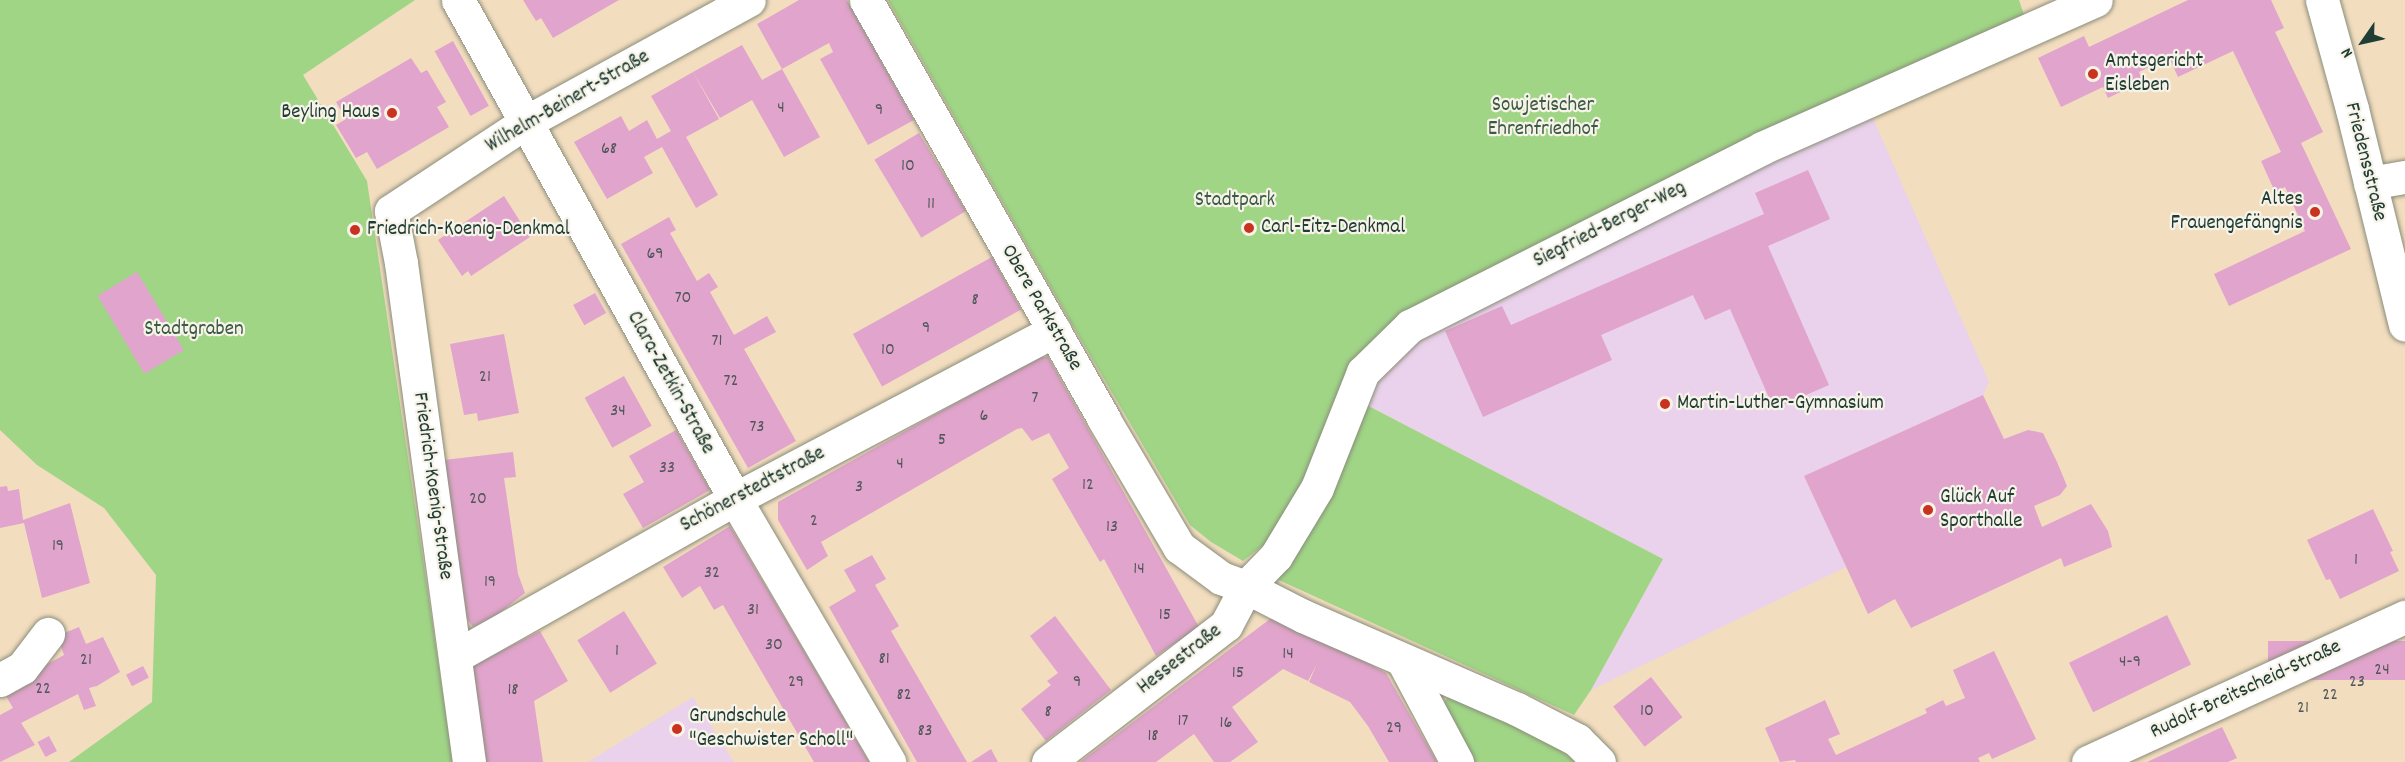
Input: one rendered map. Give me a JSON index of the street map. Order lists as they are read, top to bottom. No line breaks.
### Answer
{"streets":{"street":["Wilhelm-Beinert-Straße","Friedensstraße","Siegfried-Berger-Weg","Obere Parkstraße","Clara-Zetkin-Straße","Friedrich-Koenig-Straße","Schönerstedtstraße","Hessestraße","Rudolf-Breitscheid-Straße"]},"crossings":[["Wilhelm-Beinert-Straße","Clara-Zetkin-Straße"],["Wilhelm-Beinert-Straße","Friedrich-Koenig-Straße"],["Siegfried-Berger-Weg","Obere Parkstraße"],["Siegfried-Berger-Weg","Hessestraße"],["Obere Parkstraße","Schönerstedtstraße"],["Obere Parkstraße","Hessestraße"],["Clara-Zetkin-Straße","Schönerstedtstraße"],["Friedrich-Koenig-Straße","Schönerstedtstraße"]],"parks":["Sowjetischer Ehrenfriedhof","Stadtpark","Stadtgraben"],"places":["Amtsgericht Eisleben","Beyling Haus","Altes Frauengefängnis","Carl-Eitz-Denkmal","Friedrich-Koenig-Denkmal","Martin-Luther-Gymnasium","Glück Auf Sporthalle","Grundschule \"Geschwister Scholl\""],"house_numbers":["4","9","68","10","11","69","70","8","9","71","10","21","72","7","34","6","73","5","4","33","12","3","20","2","13","19","1","14","32","19","31","15","30","1","14","81","21","4-9","24","15","29","9","23","22","18","82","22","21","10","8","17","16","29","83","18"],"north":"bottom left"}
